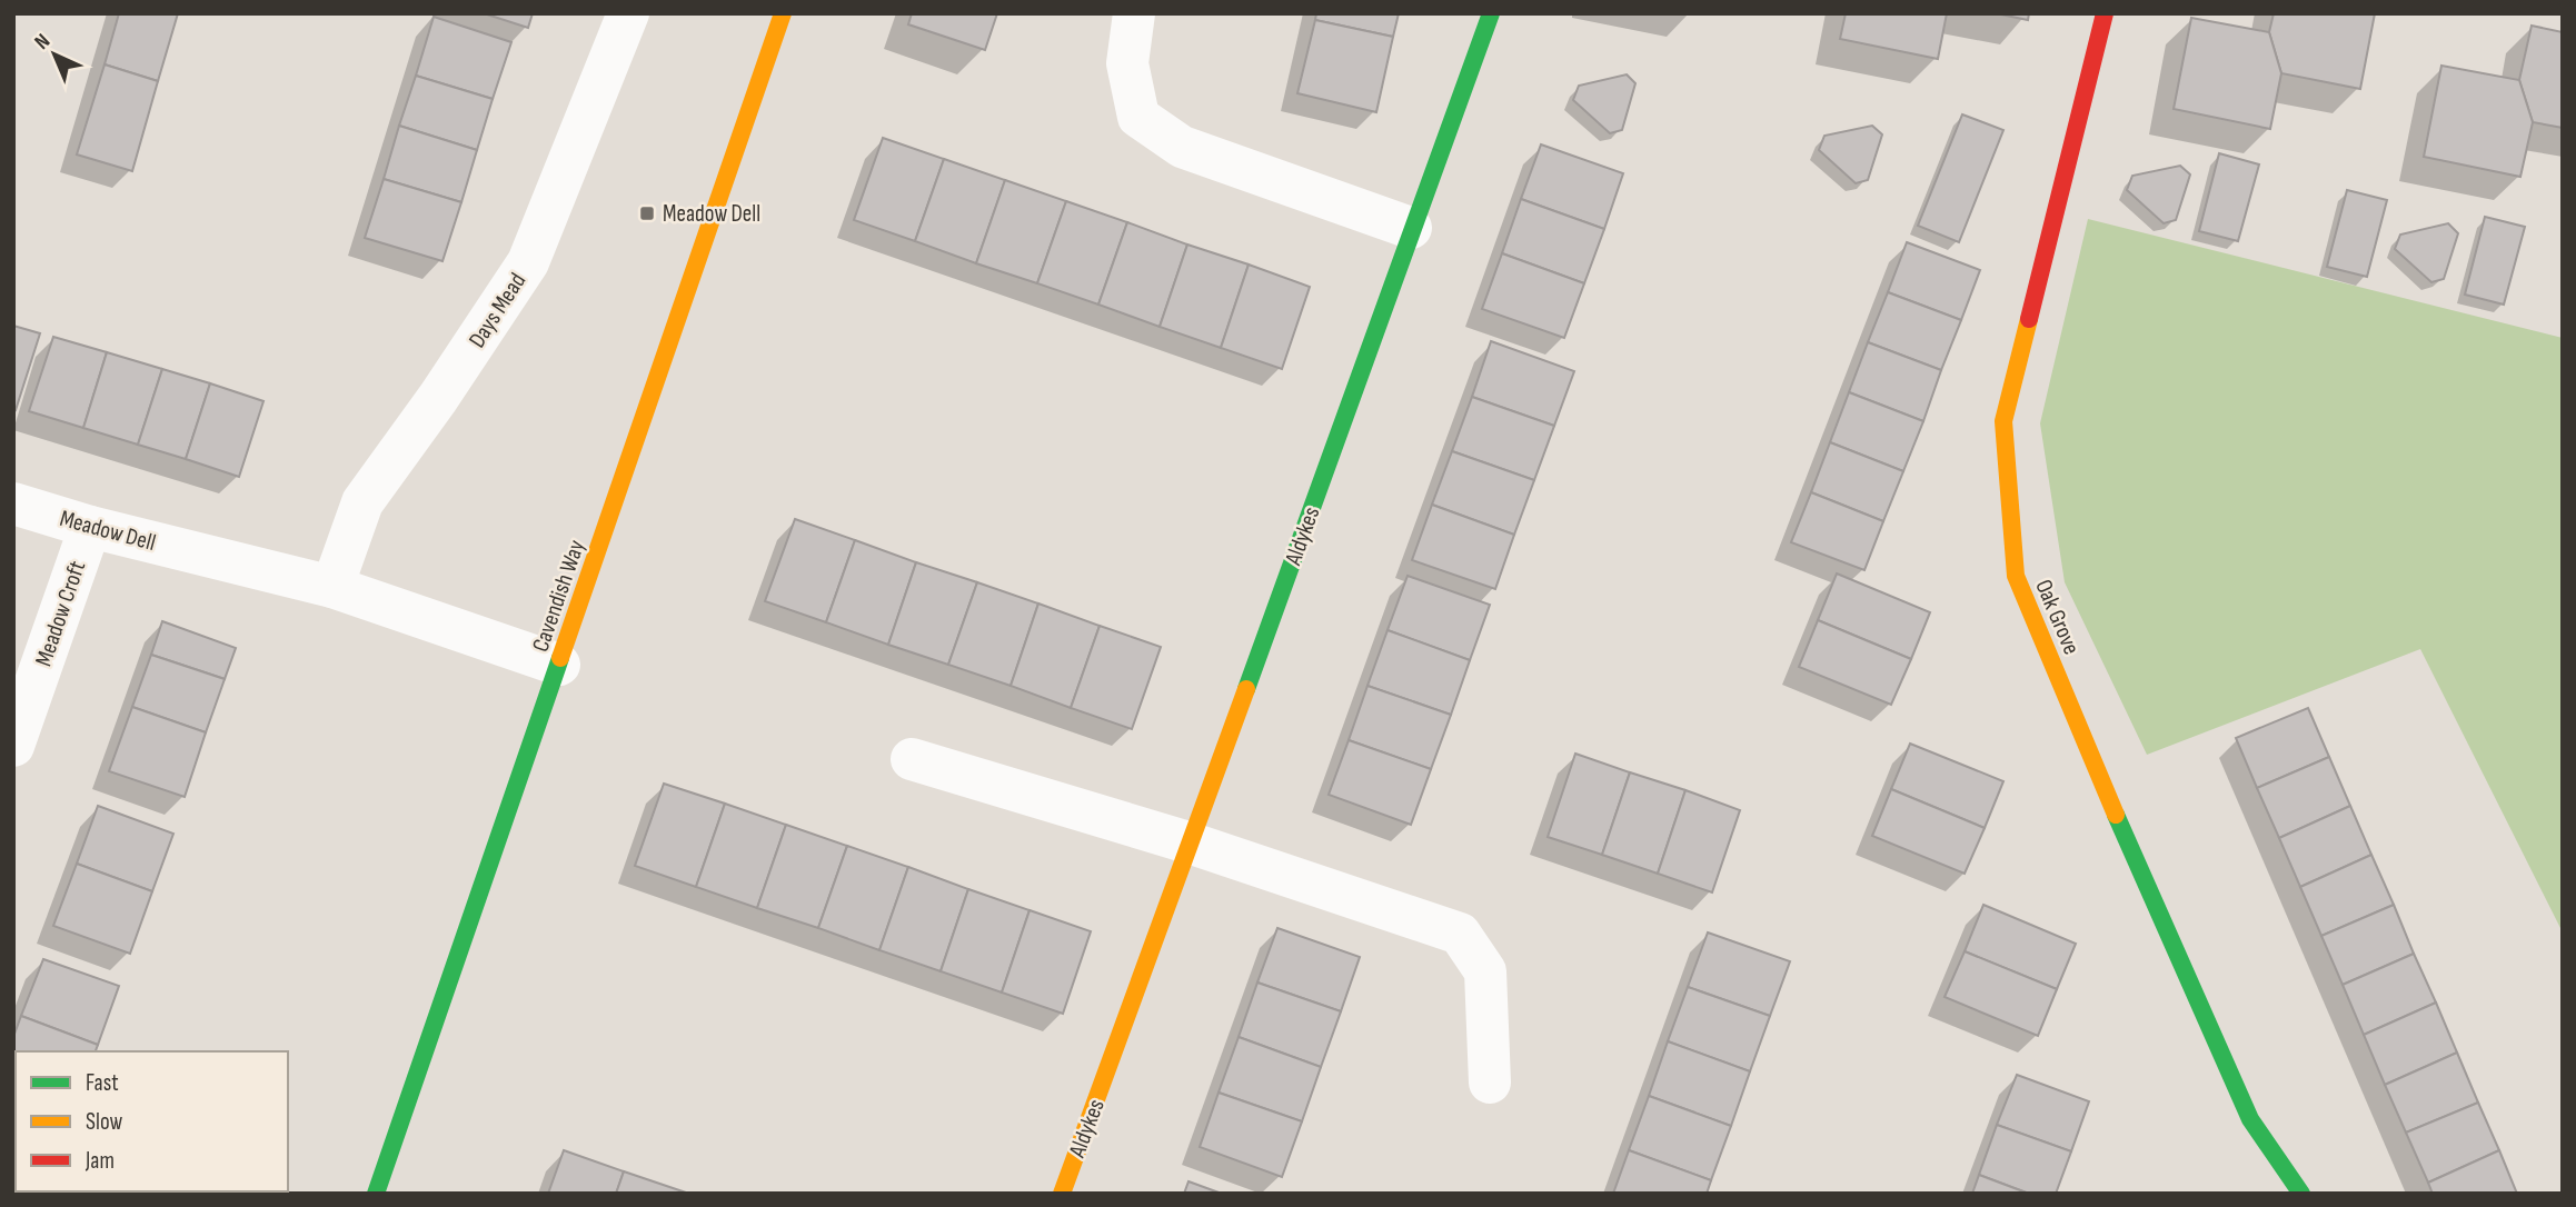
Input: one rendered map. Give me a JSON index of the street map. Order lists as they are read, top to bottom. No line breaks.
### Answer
{"streets":{"street":["Days Mead","Meadow Dell","Aldykes","Cavendish Way","Meadow Croft","Oak Grove"]},"crossings":[["Days Mead","Meadow Dell"],["Meadow Dell","Cavendish Way"],["Meadow Dell","Meadow Croft"]],"places":{"transit":["Meadow Dell"]},"legend":["Fast","Slow","Jam"],"north":"top left"}
